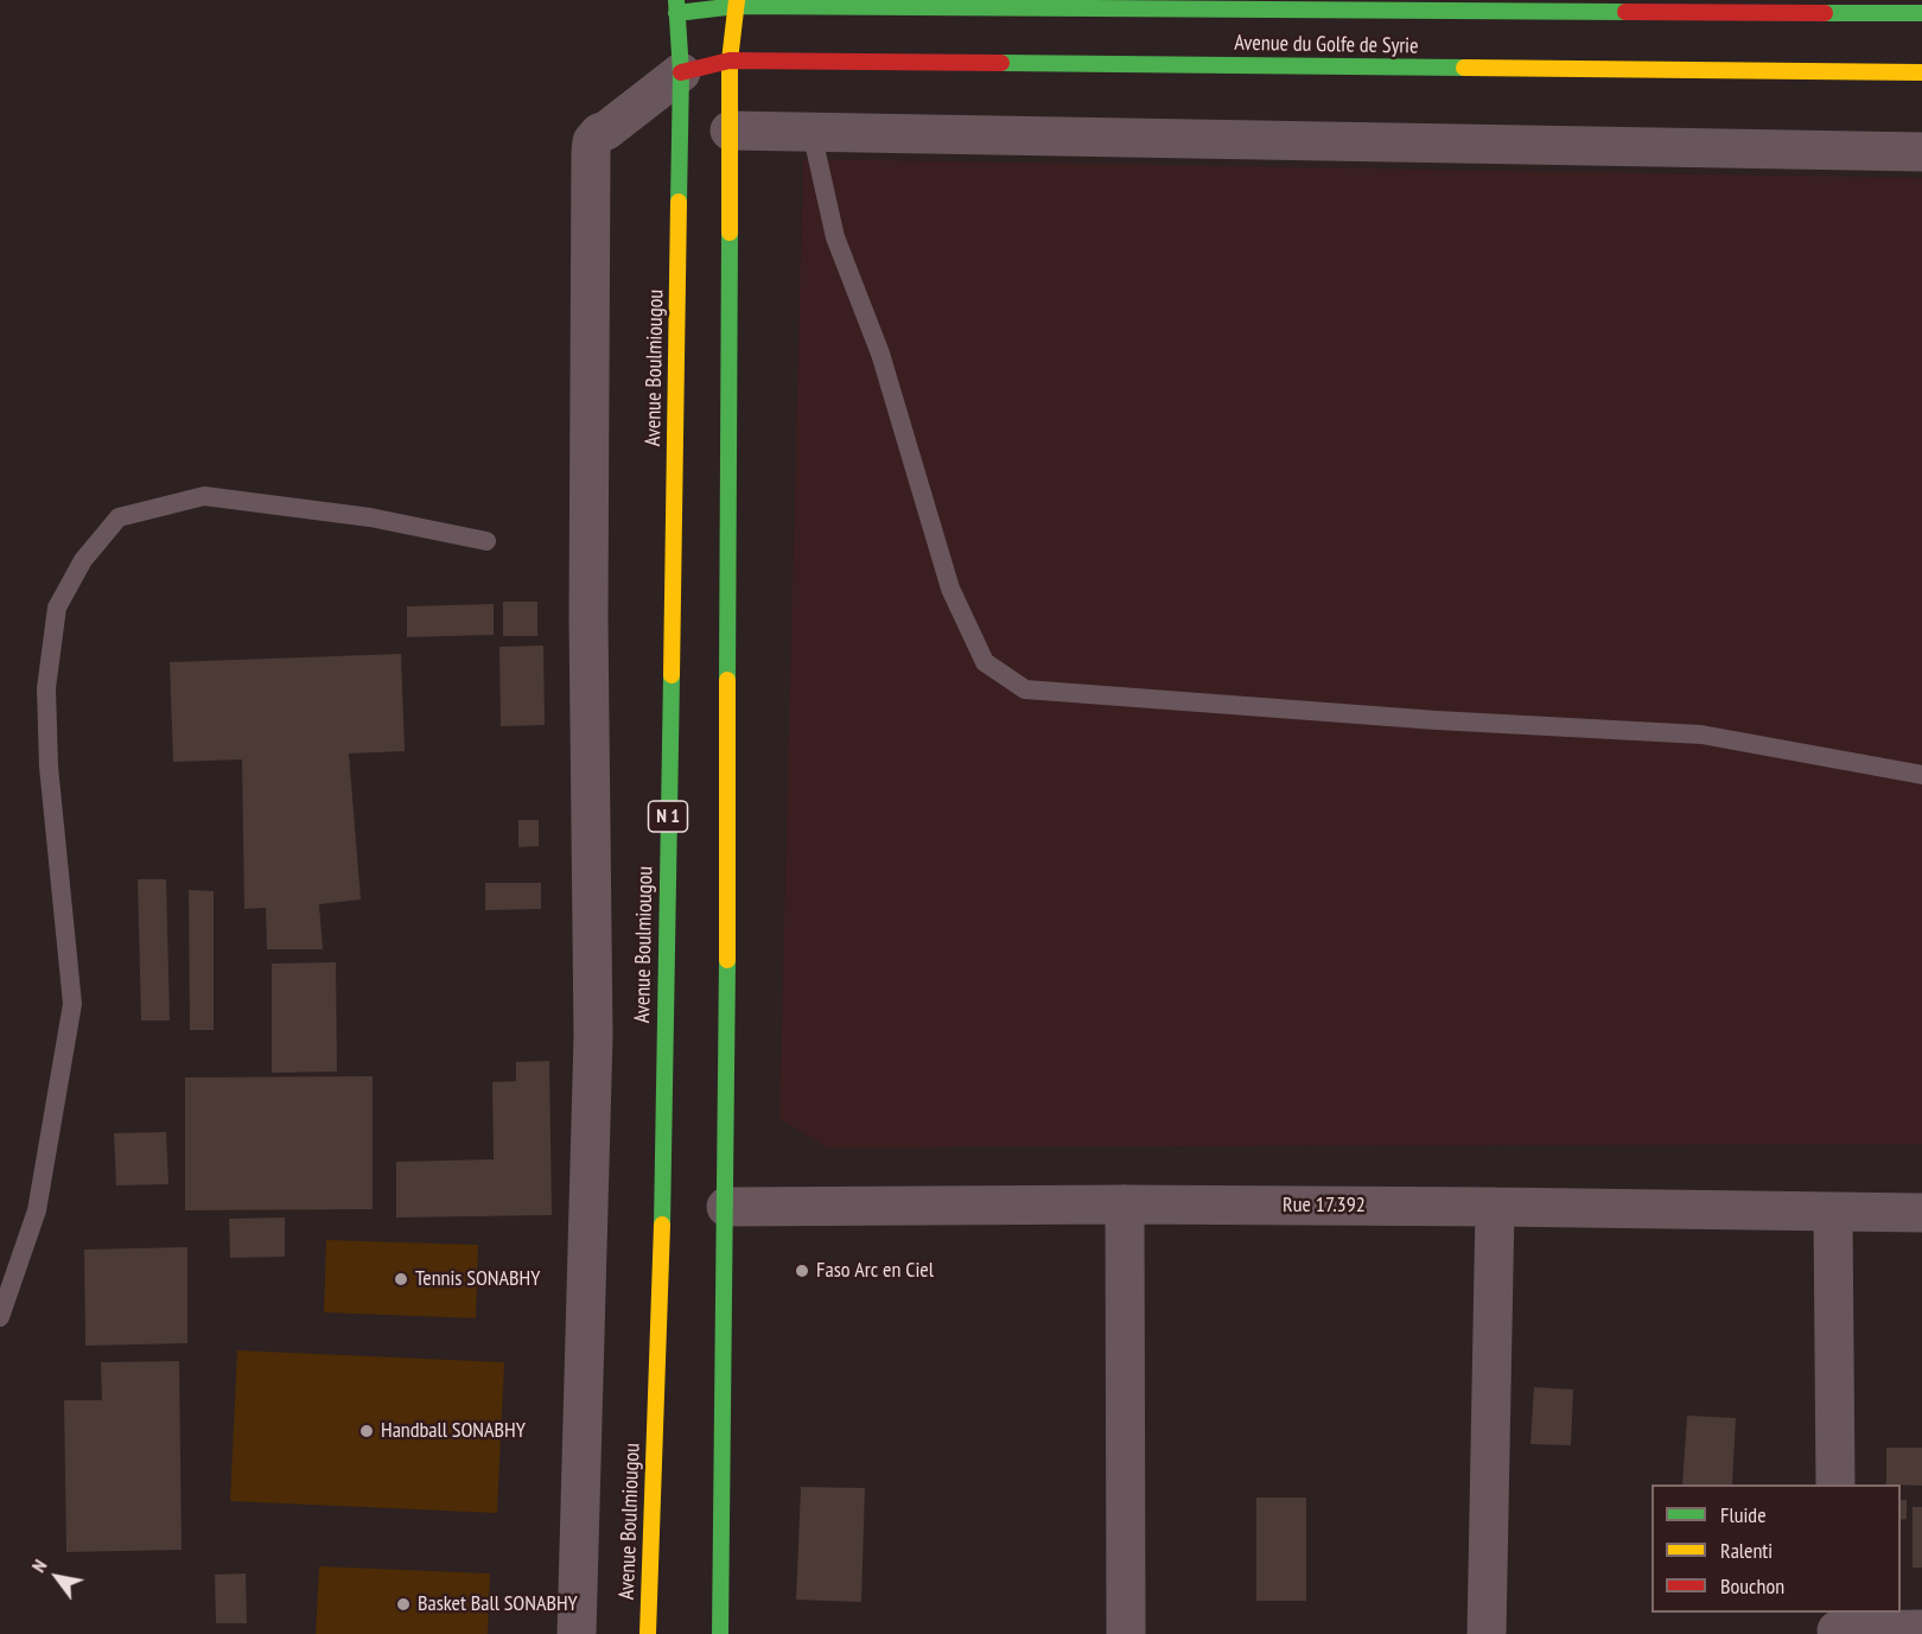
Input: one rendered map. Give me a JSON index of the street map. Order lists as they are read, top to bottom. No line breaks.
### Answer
{"streets":{"main road":["Avenue du Golfe de Syrie","Avenue Boulmiougou","N 1"],"street":["Rue 17.392"]},"crossings":[["Avenue du Golfe de Syrie","Avenue Boulmiougou"]],"places":["Faso Arc en Ciel","Tennis SONABHY","Handball SONABHY","Basket Ball SONABHY"],"legend":["Fluide","Ralenti","Bouchon"],"north":"top left"}
